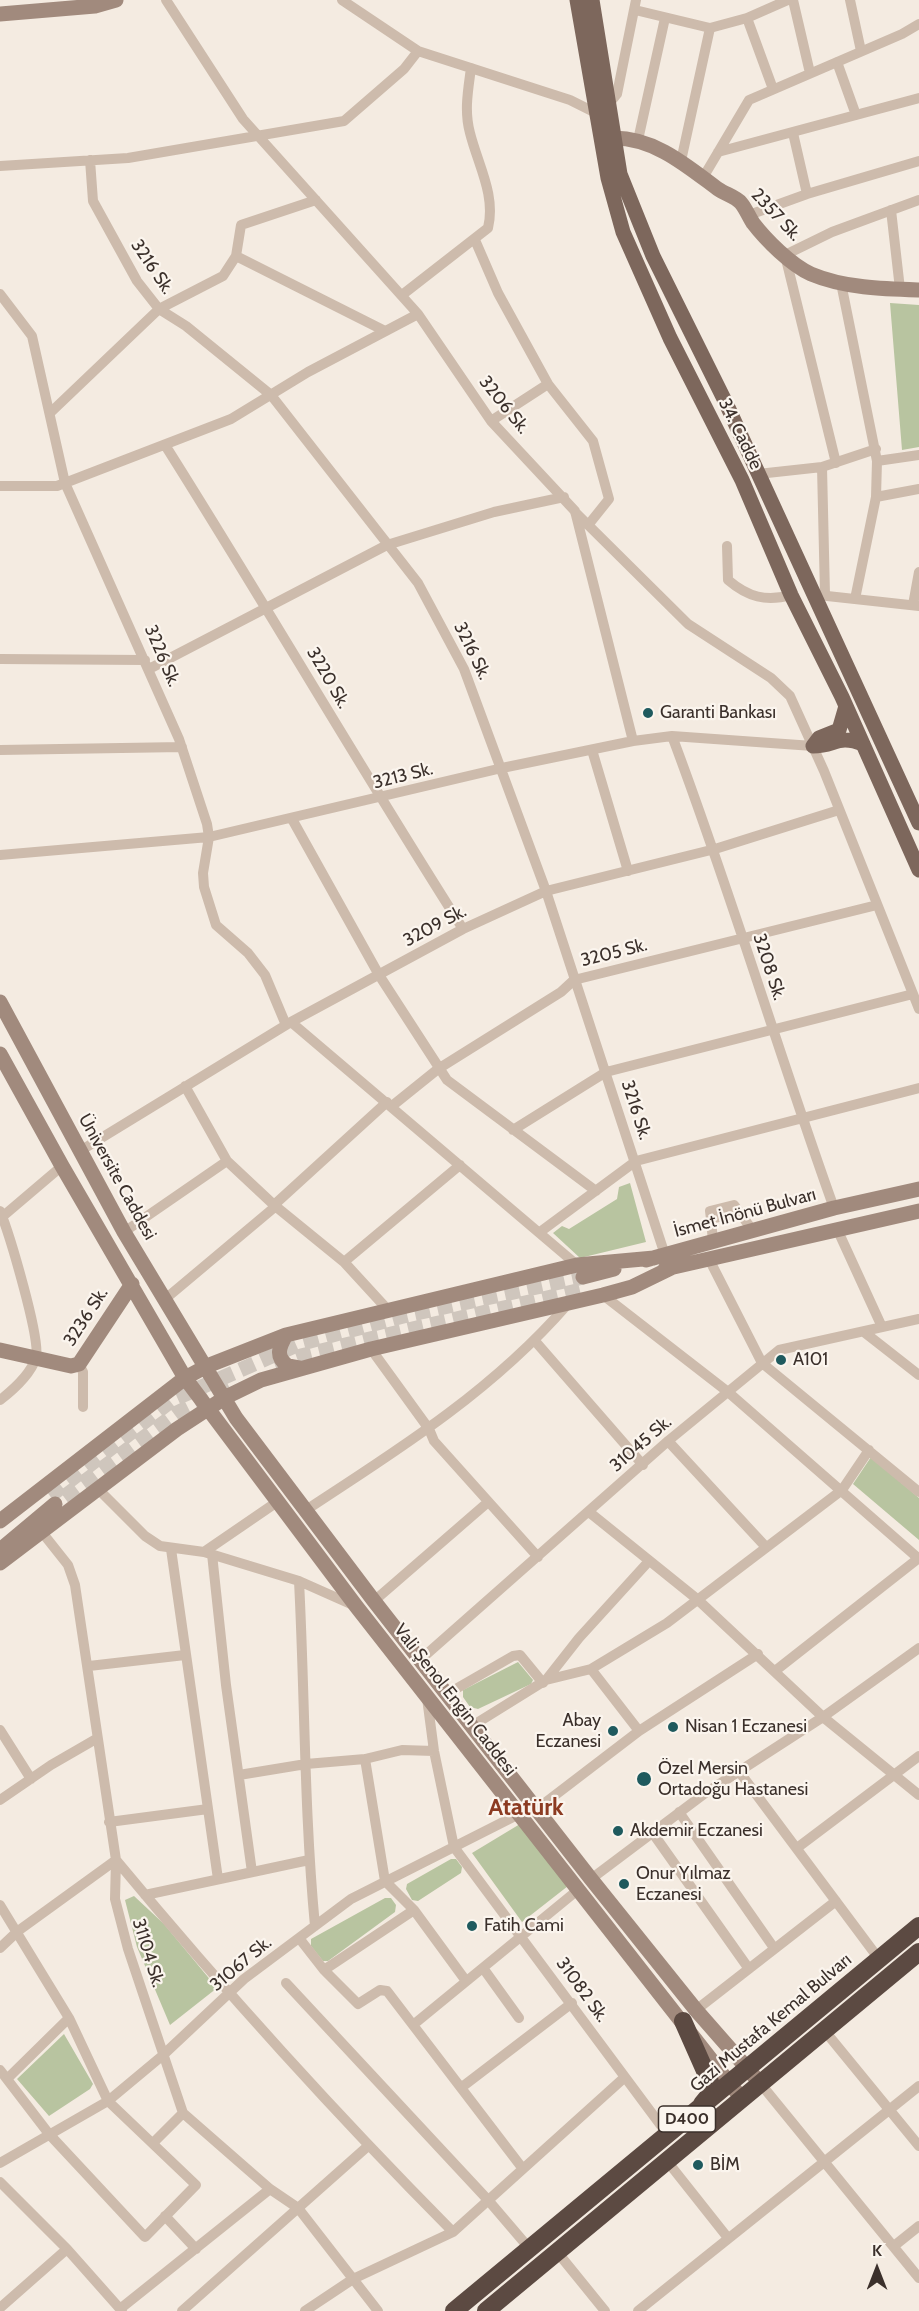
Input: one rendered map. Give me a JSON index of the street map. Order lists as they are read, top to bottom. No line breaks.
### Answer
{"streets":{"highway":["Gazi Mustafa Kemal Bulvarı","D400"],"main road":["2357 Sk.","34. Cadde","Üniversite Caddesi","İsmet İnönü Bulvarı","3236 Sk.","Vali Şenol Engin Caddesi"],"street":["3216 Sk.","3206 Sk.","3226 Sk.","3220 Sk.","3213 Sk.","3209 Sk.","3205 Sk.","3208 Sk.","31045 Sk.","31104 Sk.","31067 Sk.","31082 Sk."]},"crossings":[["2357 Sk.","34. Cadde"],["3216 Sk.","3213 Sk."],["3216 Sk.","3209 Sk."],["3216 Sk.","3205 Sk."],["3216 Sk.","İsmet İnönü Bulvarı"],["3206 Sk.","3213 Sk."],["3226 Sk.","3213 Sk."],["3226 Sk.","3209 Sk."],["3226 Sk.","3205 Sk."],["3226 Sk.","İsmet İnönü Bulvarı"],["3220 Sk.","3213 Sk."],["3220 Sk.","3209 Sk."],["3213 Sk.","3208 Sk."],["3209 Sk.","3208 Sk."],["3209 Sk.","Üniversite Caddesi"],["3205 Sk.","3208 Sk."],["3205 Sk.","Üniversite Caddesi"],["3208 Sk.","İsmet İnönü Bulvarı"],["Üniversite Caddesi","İsmet İnönü Bulvarı"],["Üniversite Caddesi","Vali Şenol Engin Caddesi"],["İsmet İnönü Bulvarı","Vali Şenol Engin Caddesi"],["31045 Sk.","Vali Şenol Engin Caddesi"],["Vali Şenol Engin Caddesi","31067 Sk."],["Vali Şenol Engin Caddesi","31082 Sk."],["Vali Şenol Engin Caddesi","Gazi Mustafa Kemal Bulvarı"],["Vali Şenol Engin Caddesi","D400"],["31104 Sk.","31067 Sk."],["31067 Sk.","31082 Sk."],["31082 Sk.","Gazi Mustafa Kemal Bulvarı"]],"districts":["Atatürk"],"places":["Garanti Bankası","A101","Nisan 1 Eczanesi","Abay Eczanesi","Özel Mersin Ortadoğu Hastanesi","Akdemir Eczanesi","Onur Yılmaz Eczanesi","Fatih Cami","BİM"],"north":"top"}
